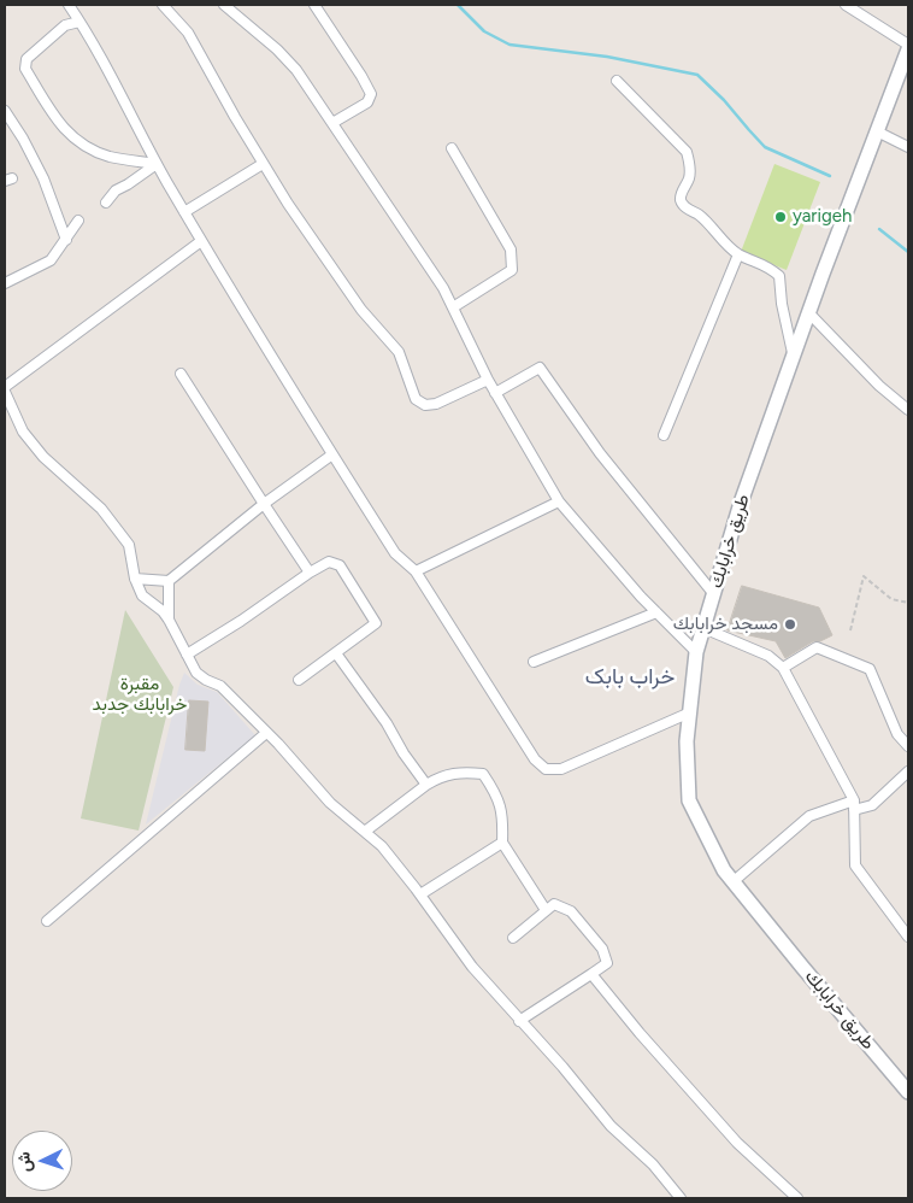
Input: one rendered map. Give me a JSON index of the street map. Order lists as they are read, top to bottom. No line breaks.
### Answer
{"streets":{"main road":["طريق خرابابك"]},"districts":["خراب بابک"],"parks":["مقبرة خرابابك جدبد"],"places":["yarigeh","مسجد خرابابك"],"north":"left"}
